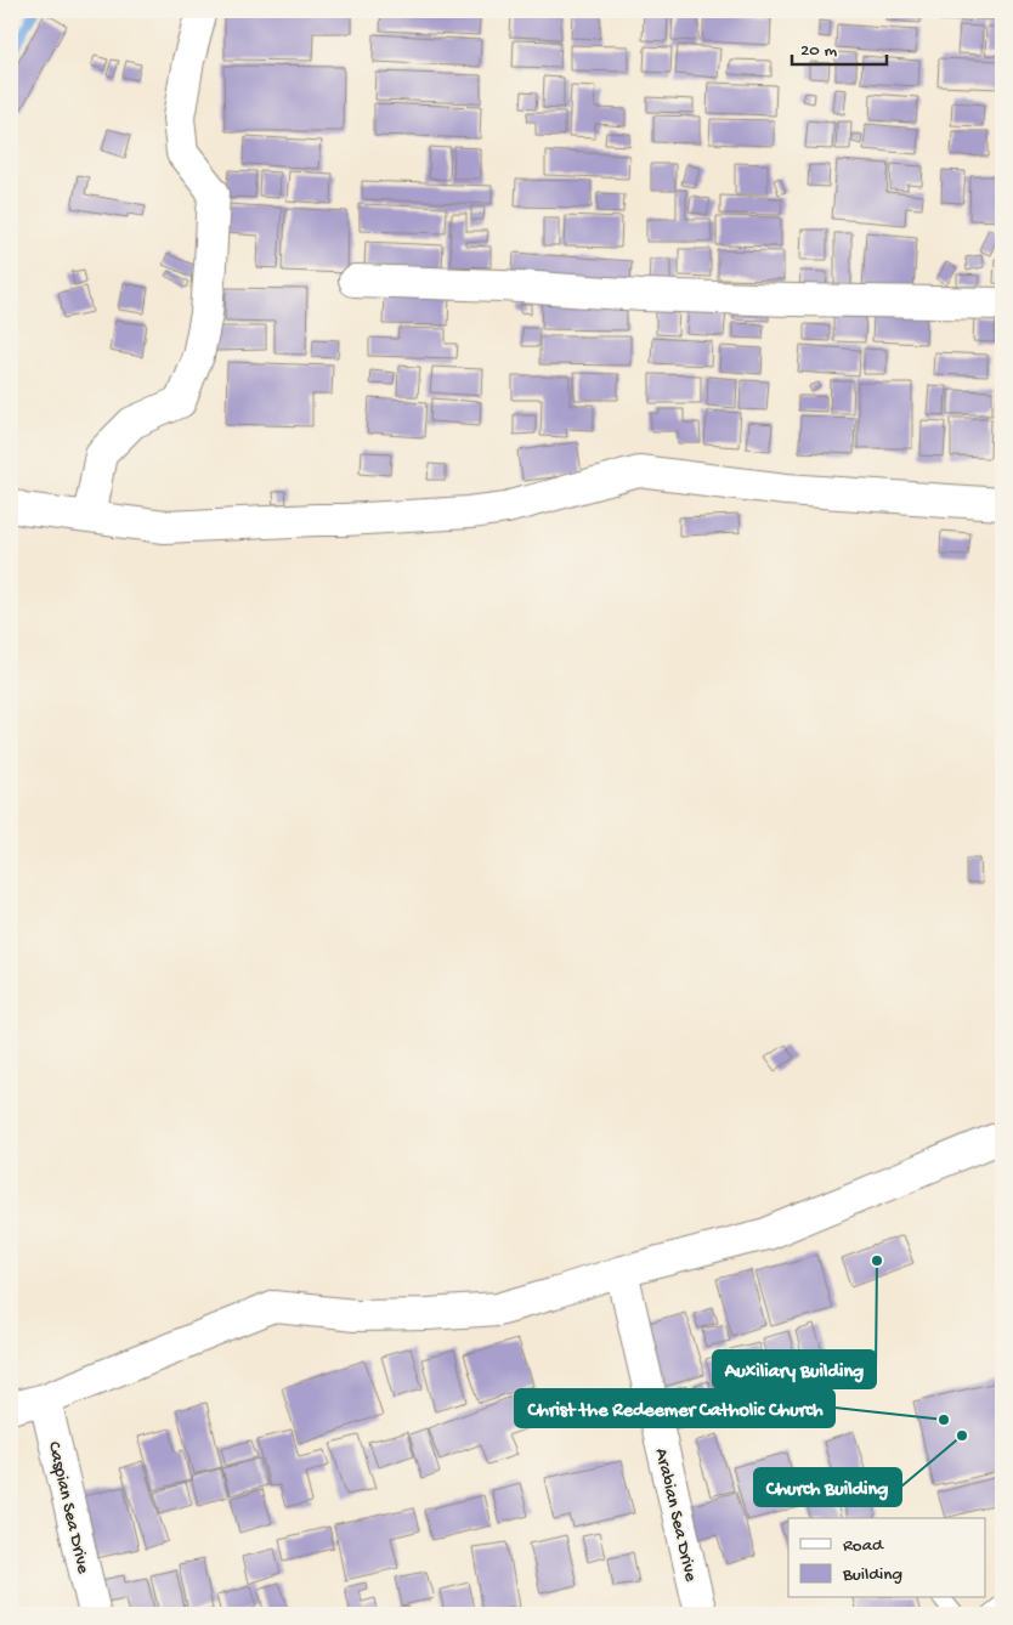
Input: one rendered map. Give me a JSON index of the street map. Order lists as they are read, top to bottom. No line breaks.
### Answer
{"streets":{"street":["Caspian Sea Drive","Arabian Sea Drive"]},"places":["Auxiliary Building","Christ the Redeemer Catholic Church","Church Building"],"legend":["Road","Building"],"scale_bar":"20 m"}
